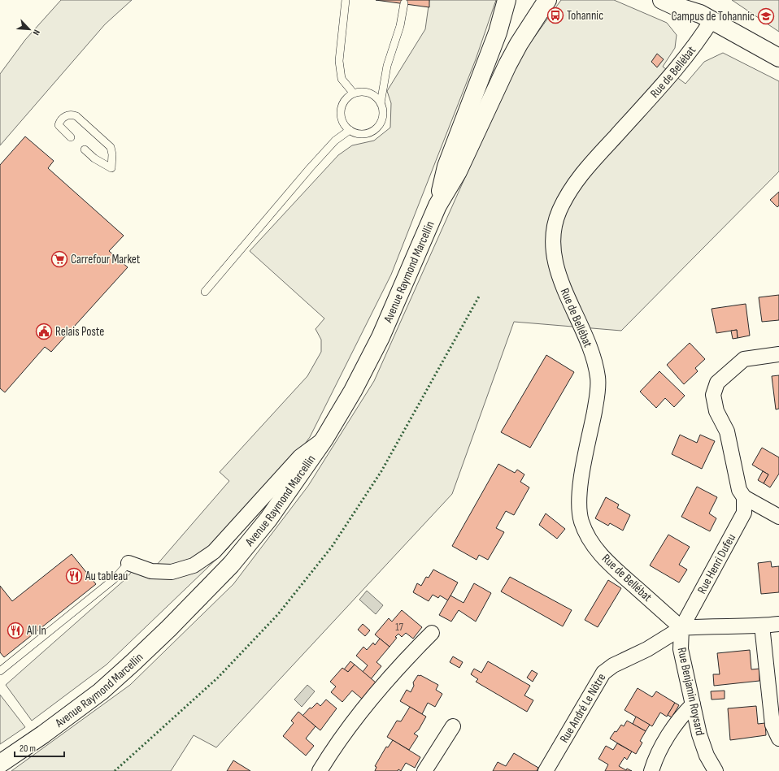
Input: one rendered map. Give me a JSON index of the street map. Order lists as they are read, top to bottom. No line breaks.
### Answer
{"streets":{"main road":["Avenue Raymond Marcellin"],"street":["Rue de Bellébat","Rue Henri Dufeu","Rue Benjamin Roysard","Rue André Le Nôtre"]},"crossings":[["Rue de Bellébat","Rue Henri Dufeu"],["Rue de Bellébat","Rue Benjamin Roysard"],["Rue de Bellébat","Rue André Le Nôtre"],["Rue Henri Dufeu","Rue Benjamin Roysard"],["Rue Henri Dufeu","Rue André Le Nôtre"],["Rue Benjamin Roysard","Rue André Le Nôtre"]],"places":{"bus stop":["Tohannic"],"school or university":["Campus de Tohannic"],"supermarket":["Carrefour Market"],"public building":["Relais Poste"],"restaurant":["Au tableau","All In"]},"house_numbers":["17"],"scale_bar":"20 m","north":"bottom right"}
